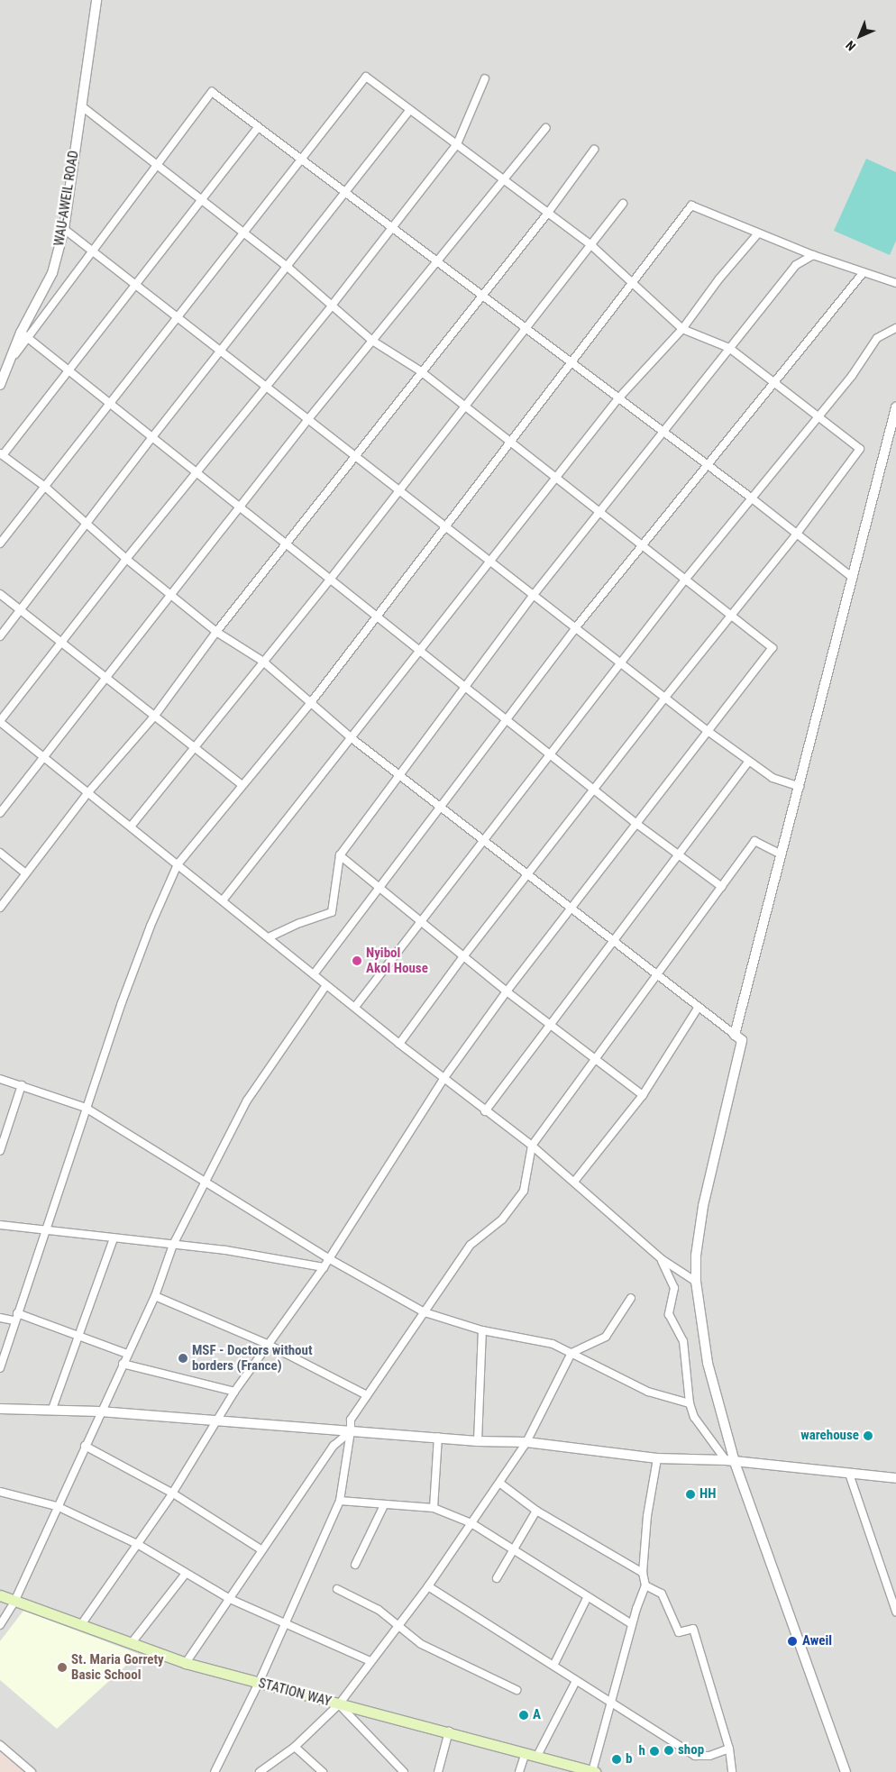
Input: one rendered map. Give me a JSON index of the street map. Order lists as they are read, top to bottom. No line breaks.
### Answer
{"streets":{"main road":["STATION WAY"],"street":["WAU-AWEIL ROAD"]},"places":["Nyibol Akol House","MSF - Doctors without borders (France)","warehouse","HH","Aweil","St. Maria Gorrety Basic School","A","shop","h","b"],"north":"bottom left"}
